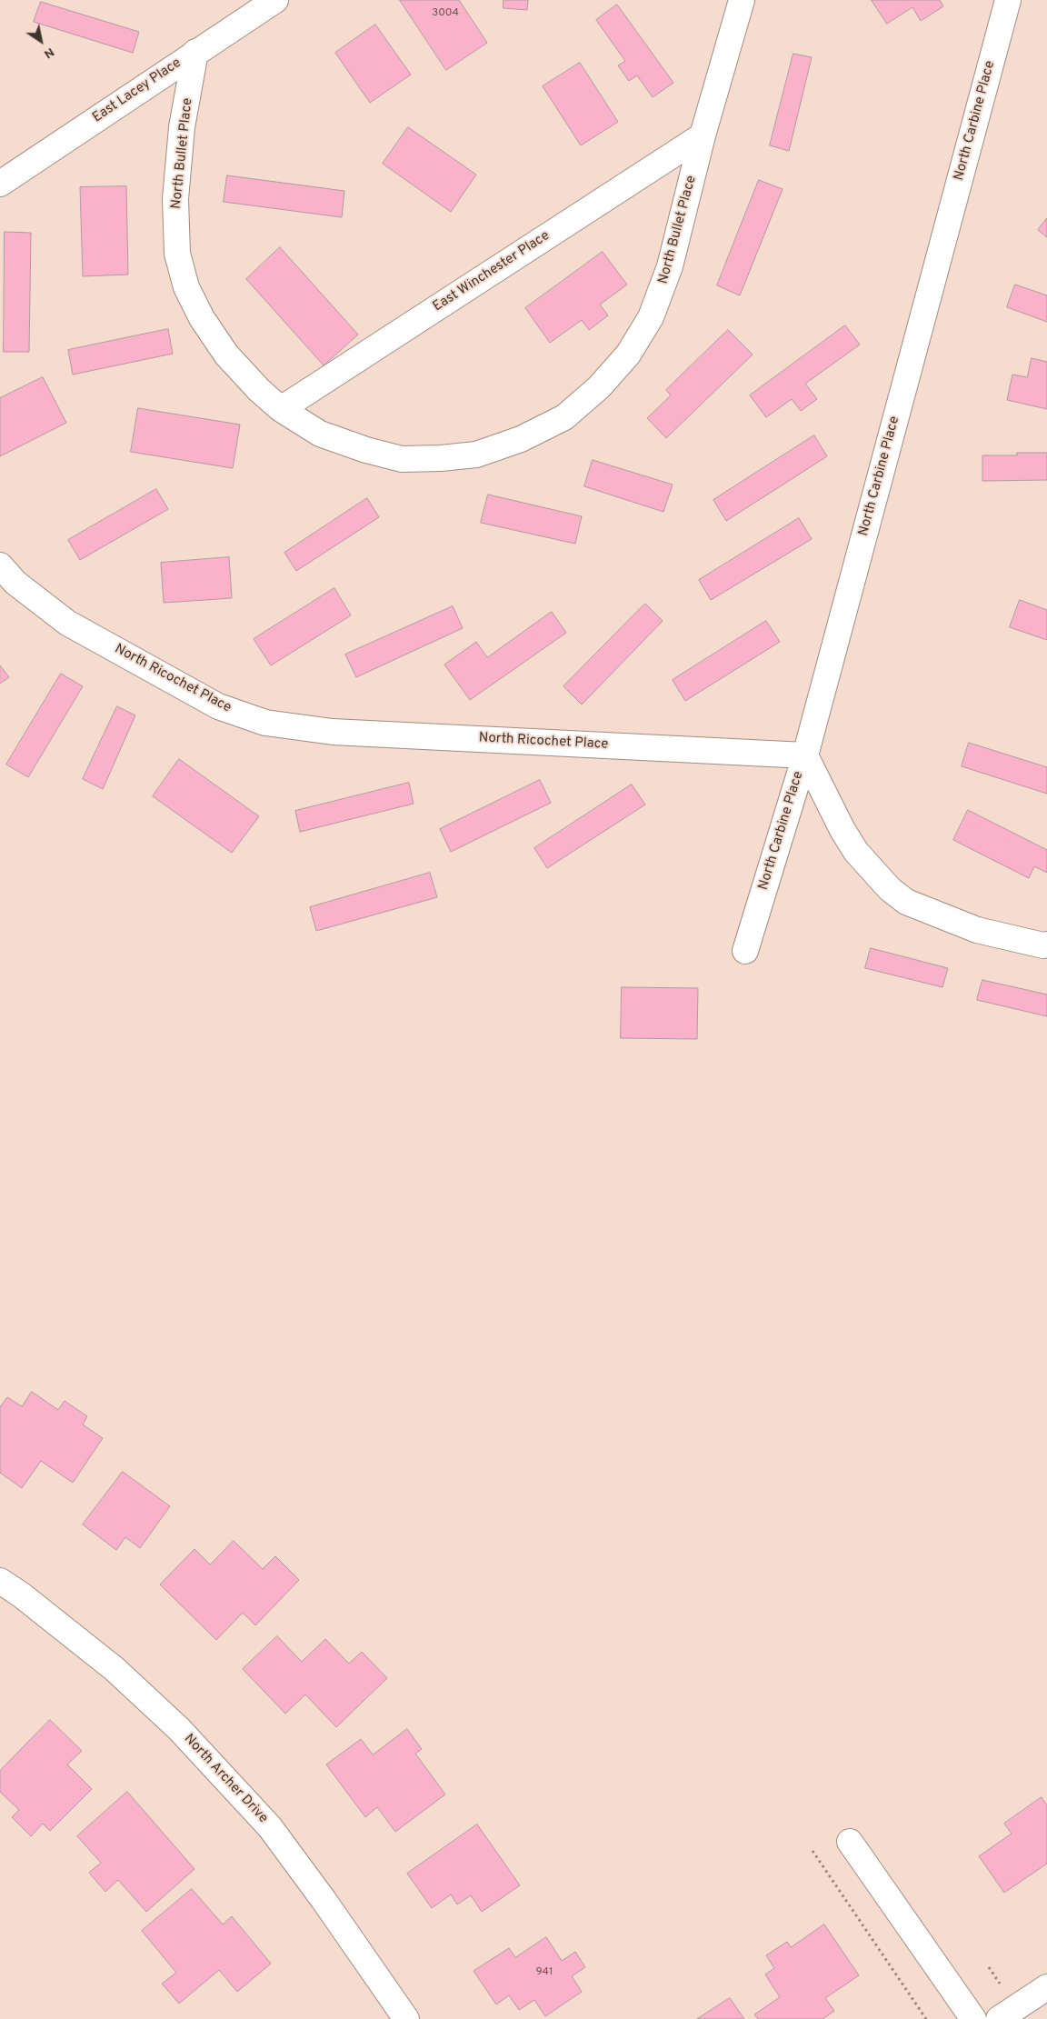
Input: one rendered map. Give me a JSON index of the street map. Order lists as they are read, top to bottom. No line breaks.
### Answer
{"streets":{"street":["East Lacey Place","North Carbine Place","North Bullet Place","East Winchester Place","North Ricochet Place","North Archer Drive"]},"crossings":[["East Lacey Place","North Bullet Place"],["North Carbine Place","North Ricochet Place"],["North Bullet Place","East Winchester Place"]],"house_numbers":["3004","941"],"north":"bottom right"}
